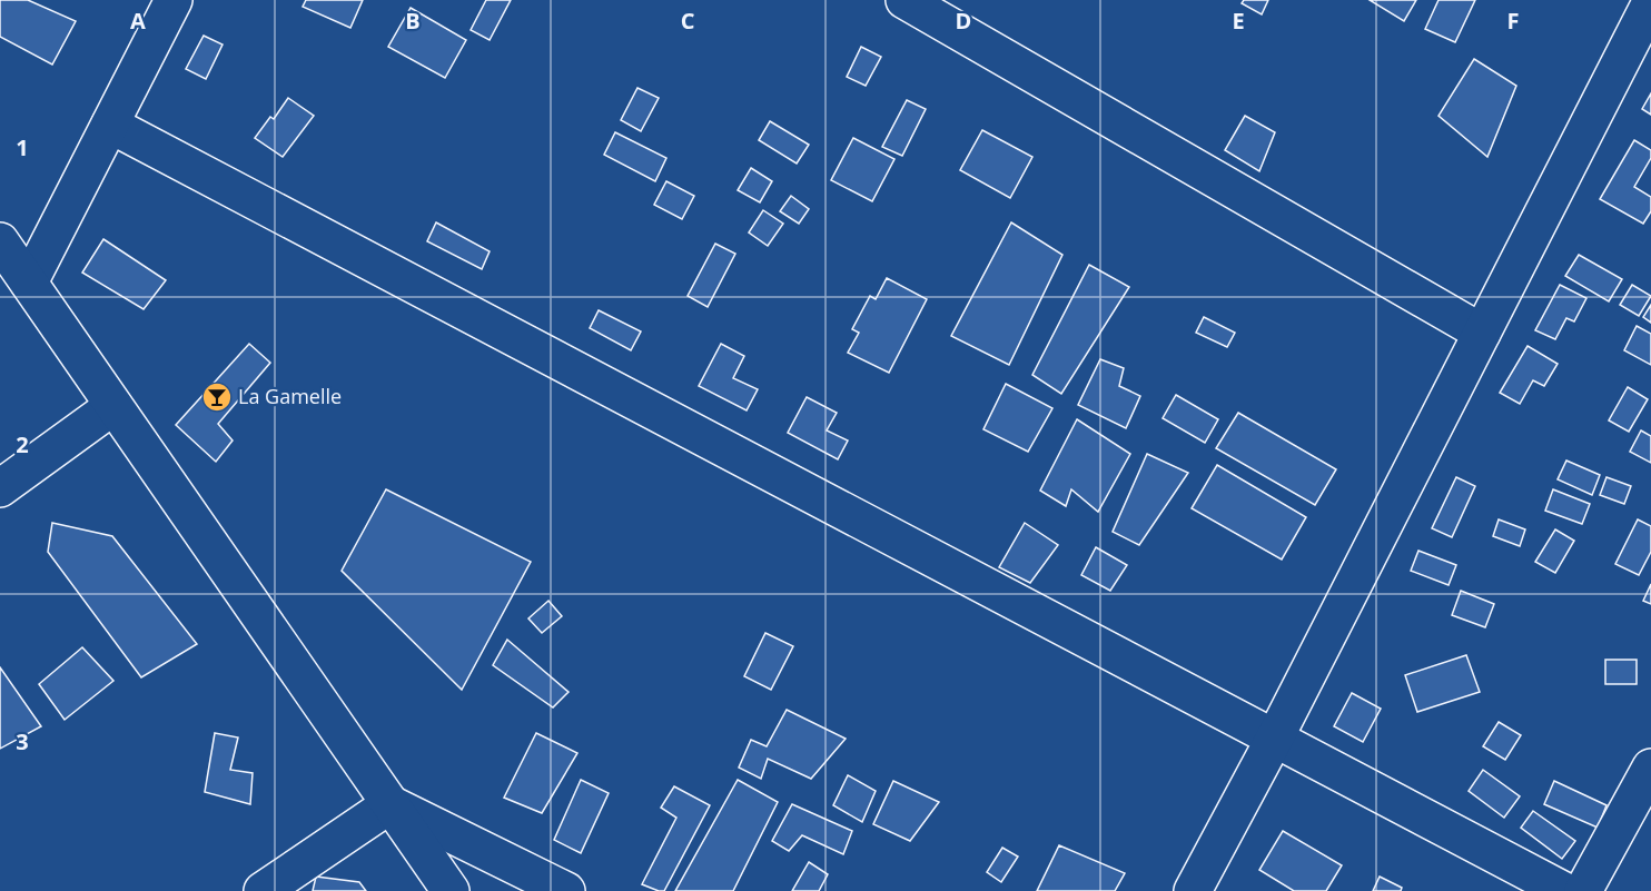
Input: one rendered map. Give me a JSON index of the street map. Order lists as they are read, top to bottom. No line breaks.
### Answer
{"places":{"bar":["La Gamelle"]},"grid":{"columns":["A","B","C","D","E","F"],"rows":["1","2","3"]}}
